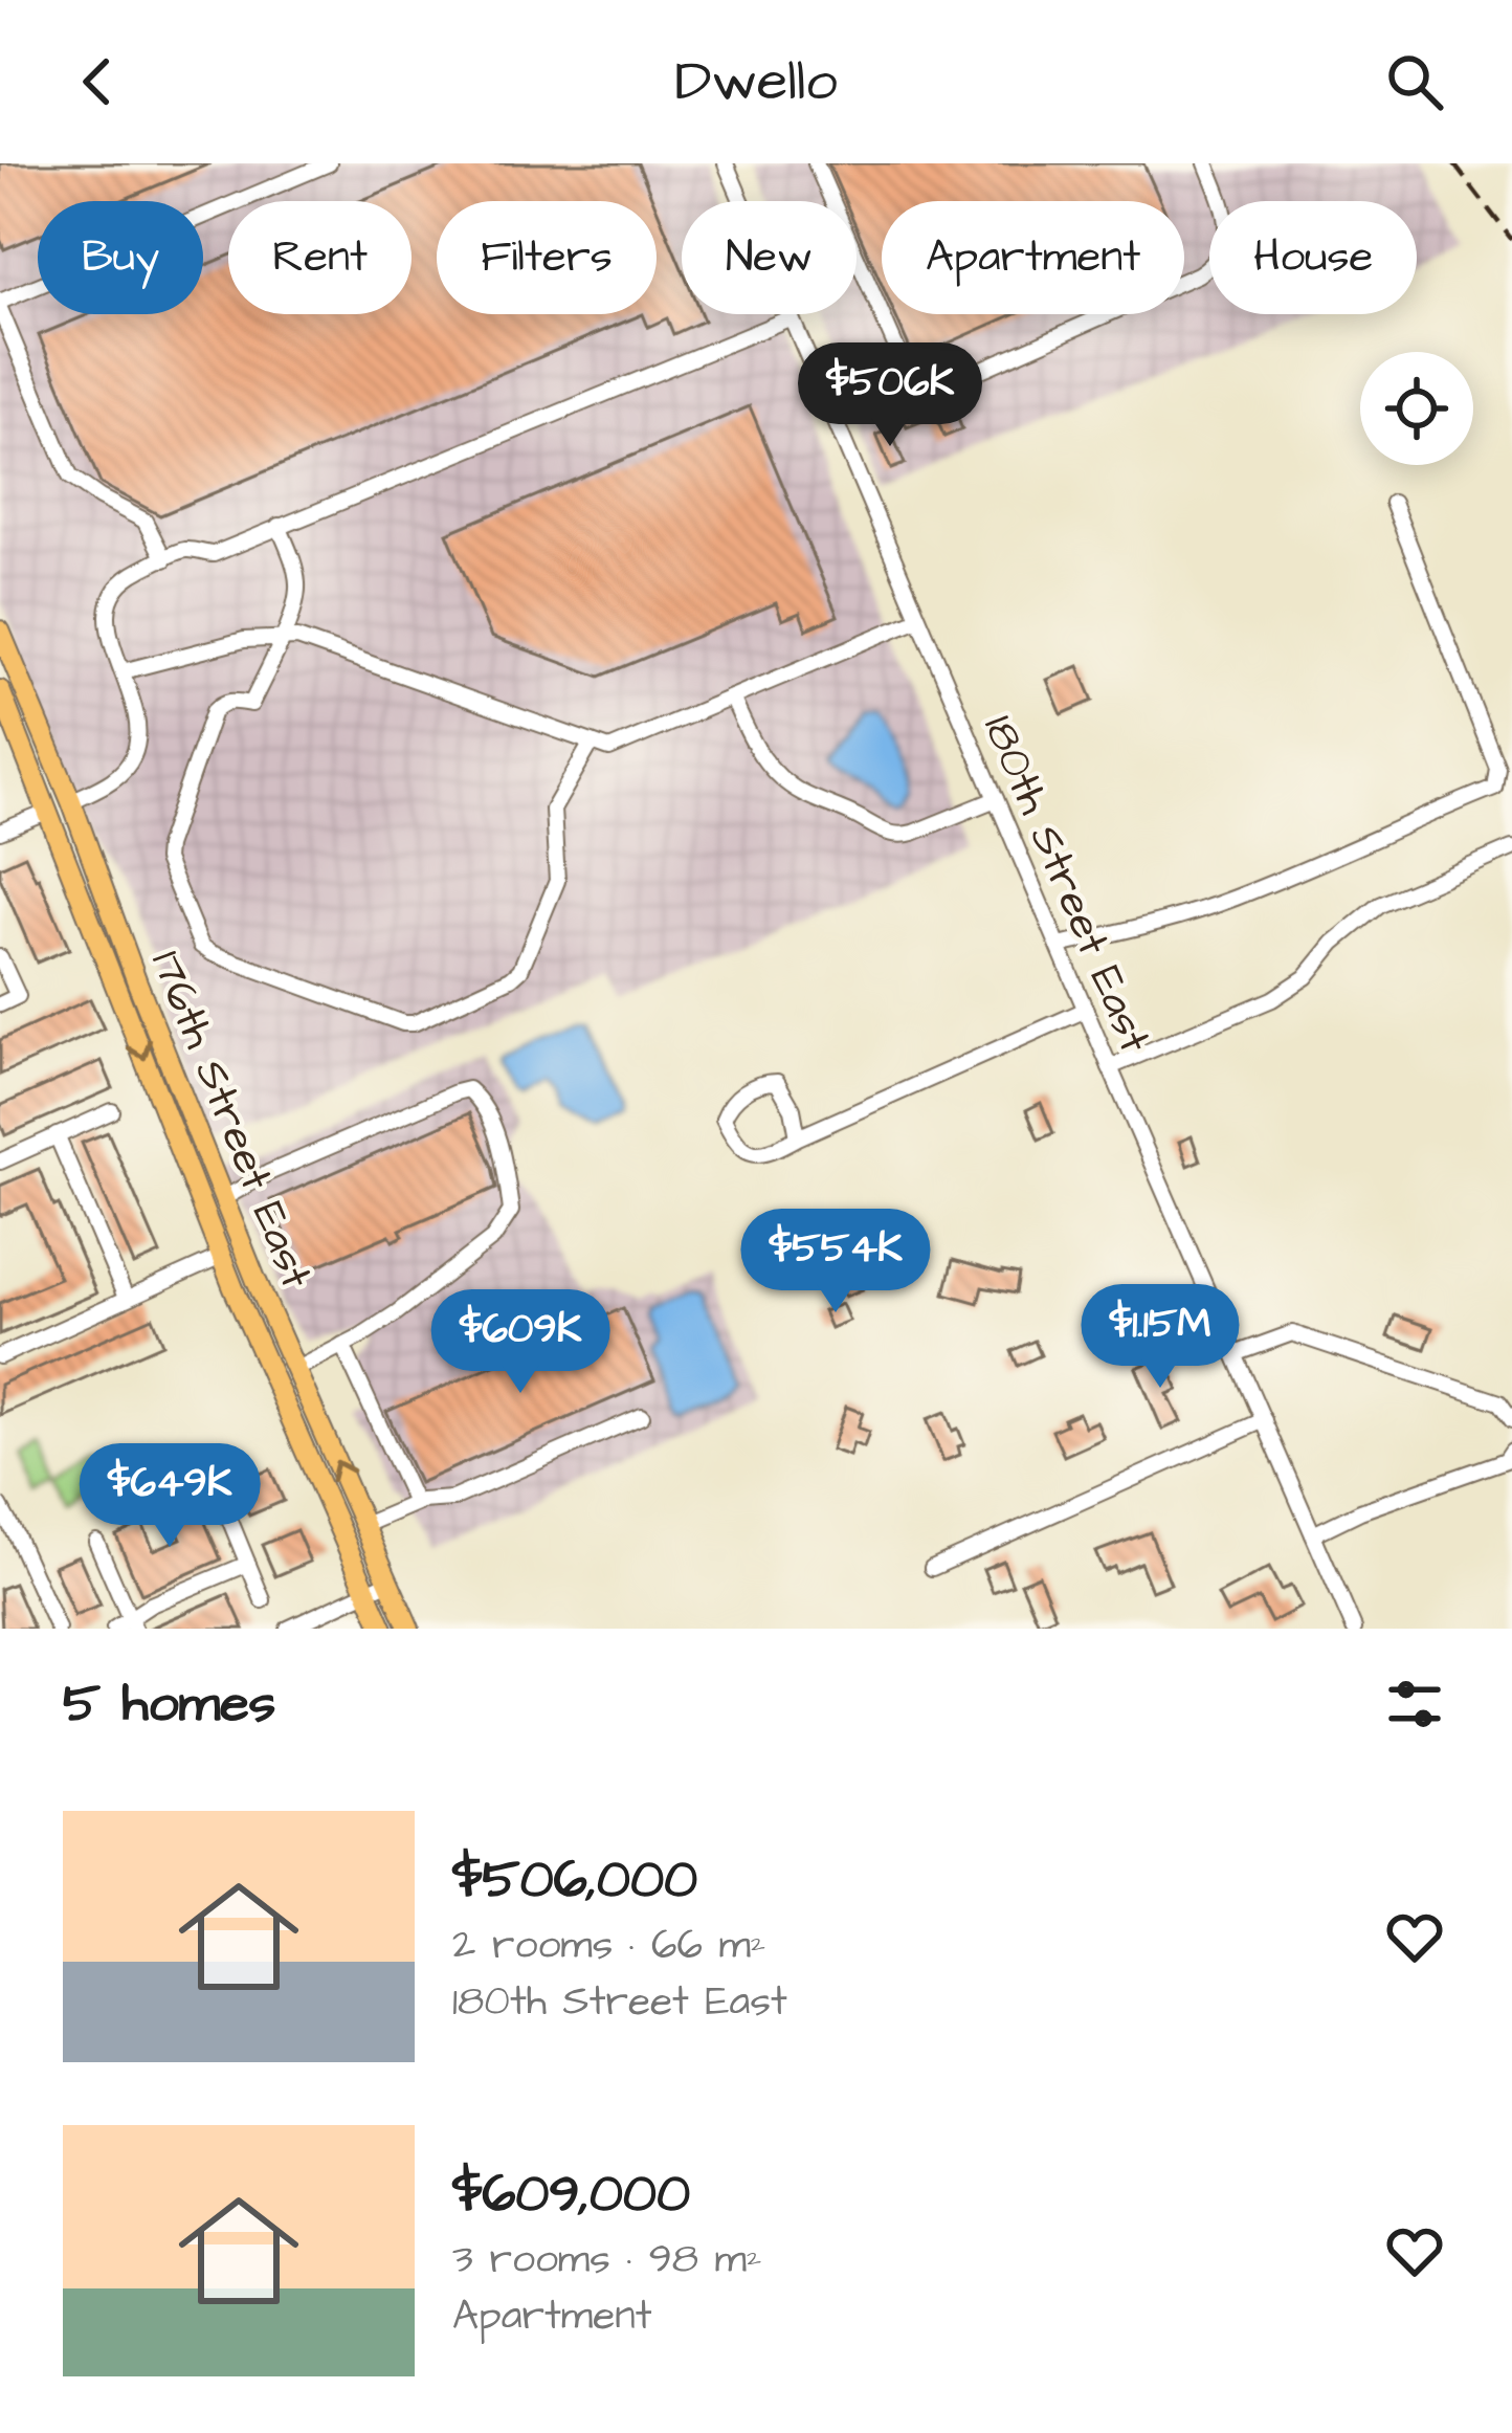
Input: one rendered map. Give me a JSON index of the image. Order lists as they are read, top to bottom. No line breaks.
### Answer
{"streets":{"main road":["176th Street East"],"street":["180th Street East"]},"page":{"header":"Dwello","chip":["Buy","Rent","Filters","New","Apartment","House"],"price":["$506K","$554K","$1.15M","$609K","$649K"],"heading":"5 homes","list":[{"name":"$506,000","note":"2 rooms · 66 m² · 180th Street East"},{"name":"$609,000","note":"3 rooms · 98 m² · Apartment"}]}}
